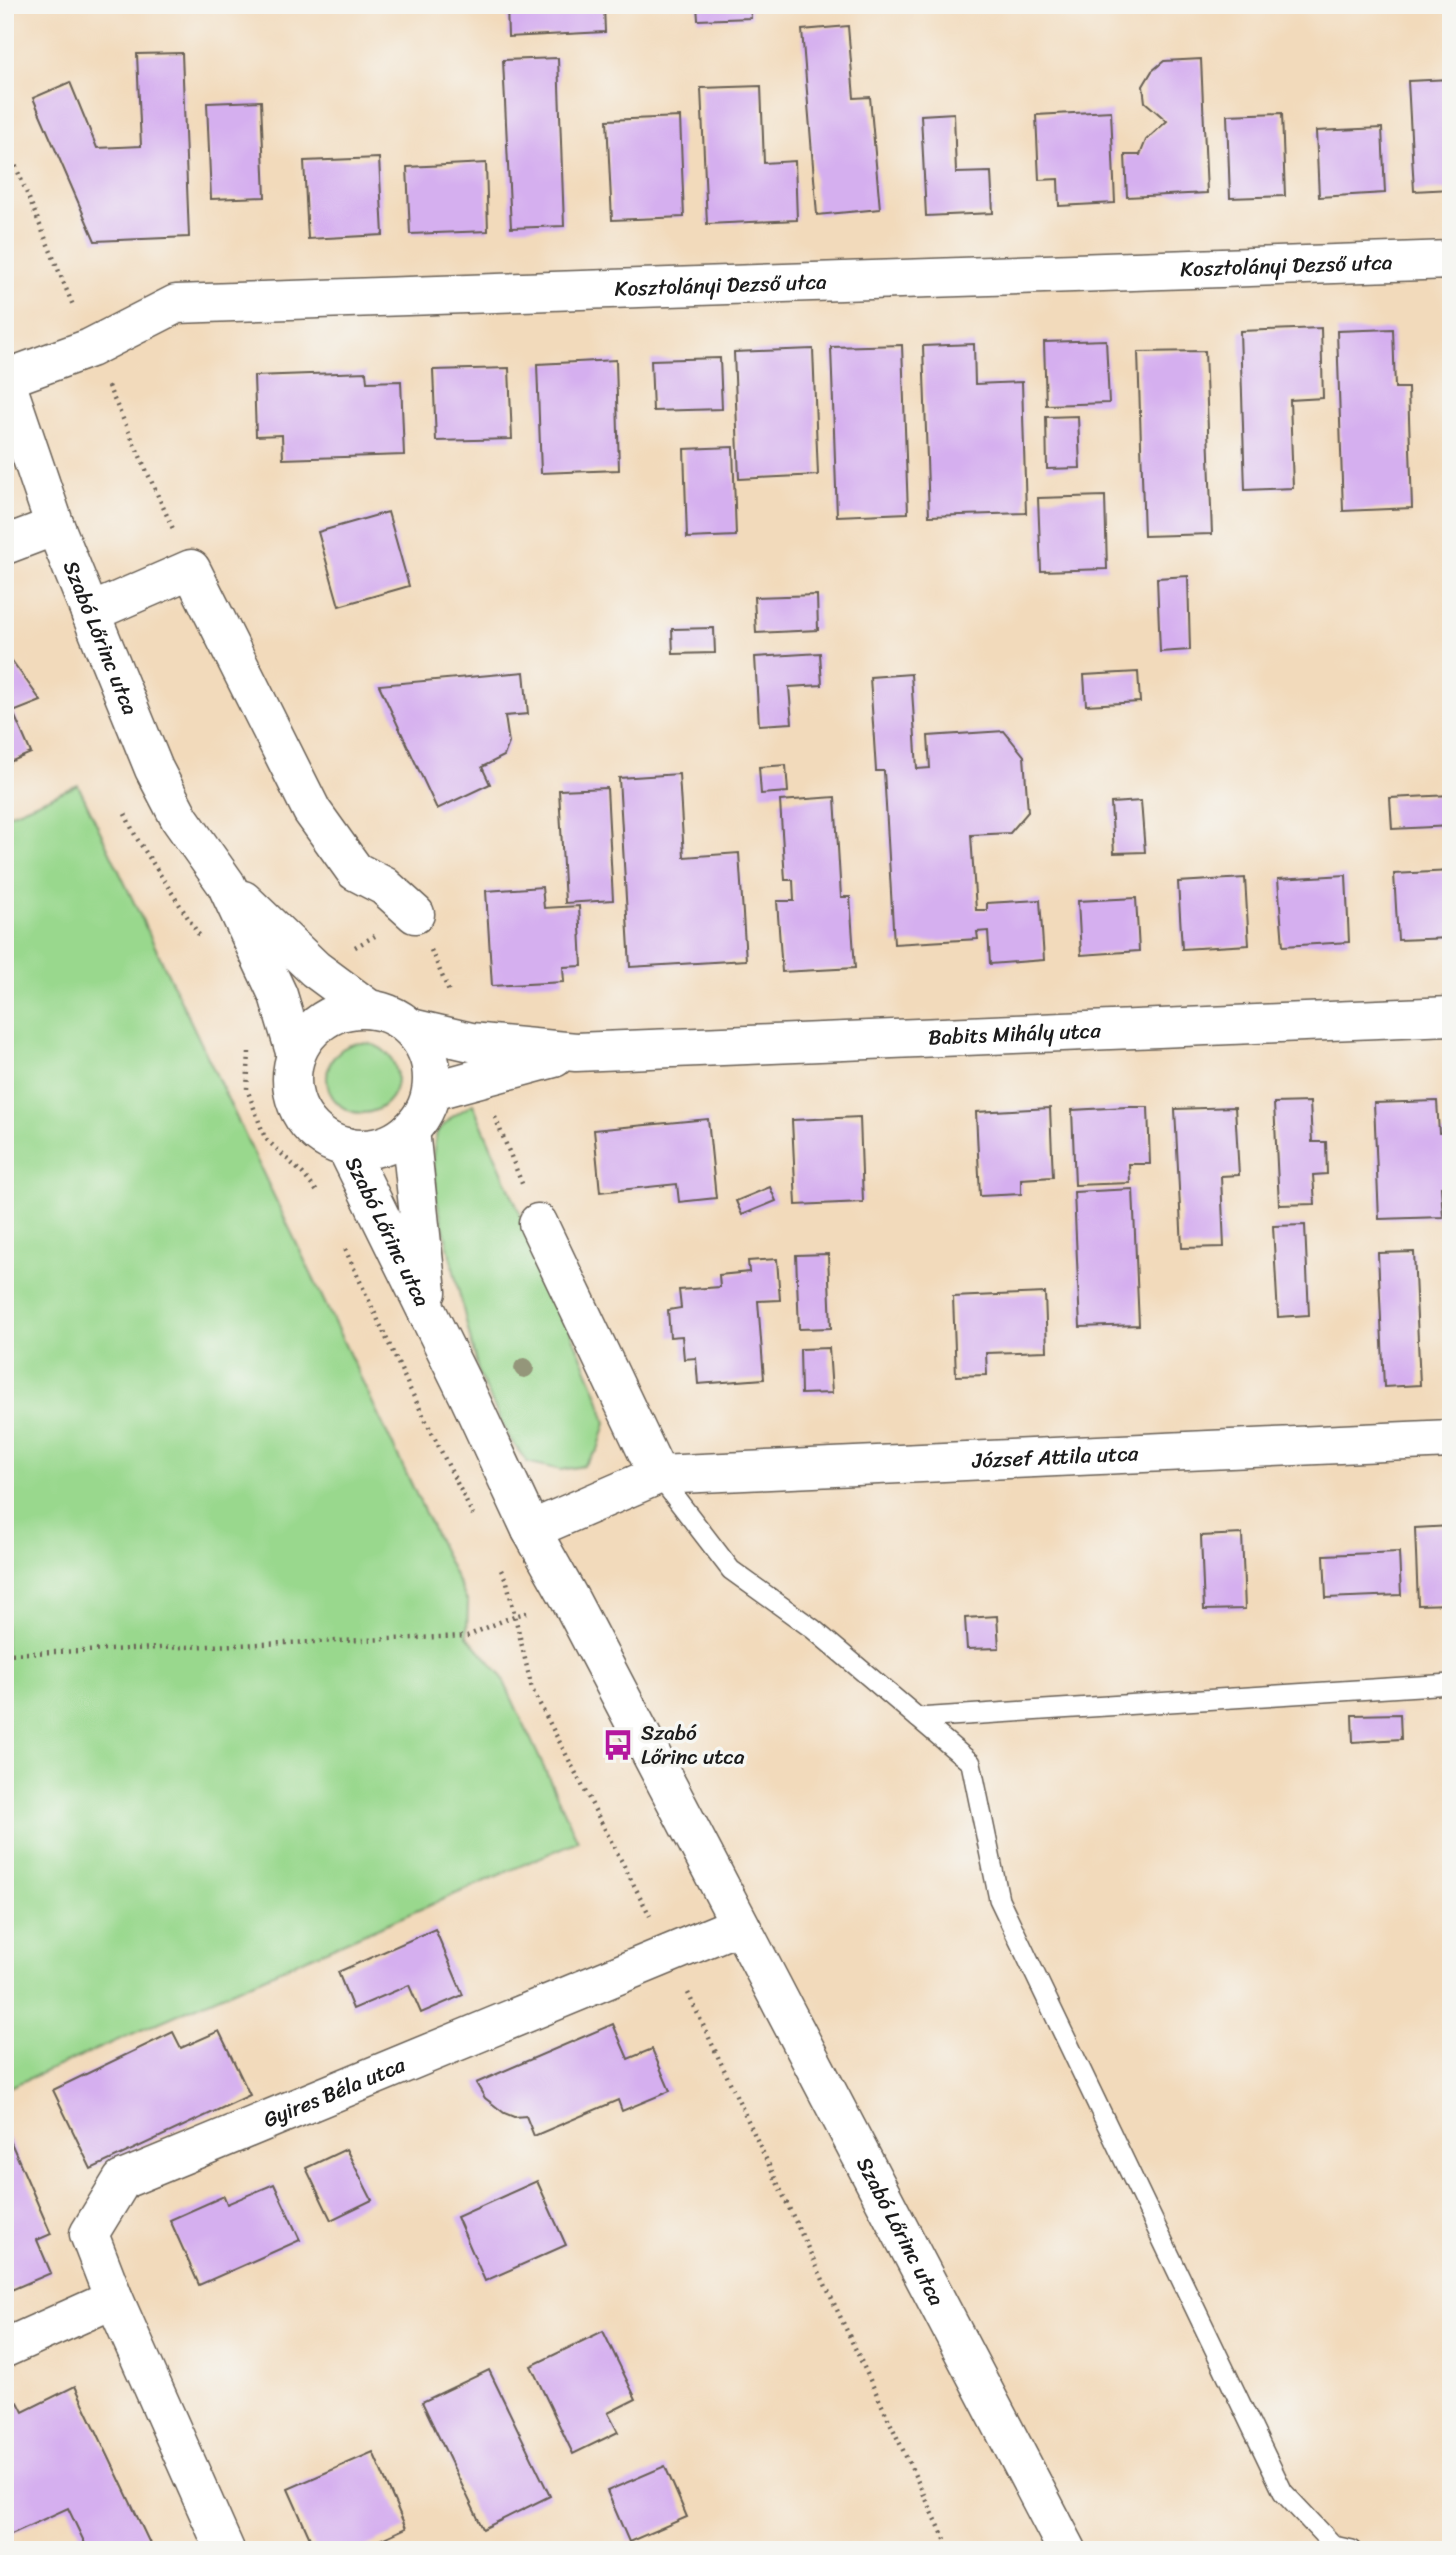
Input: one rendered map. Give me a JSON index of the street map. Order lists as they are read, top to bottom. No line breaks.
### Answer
{"streets":{"street":["Kosztolányi Dezső utca","Szabó Lőrinc utca","Babits Mihály utca","József Attila utca","Gyires Béla utca"]},"crossings":[["Kosztolányi Dezső utca","Szabó Lőrinc utca"],["Szabó Lőrinc utca","Babits Mihály utca"]],"places":{"bus stop":["Szabó Lőrinc utca"]}}
